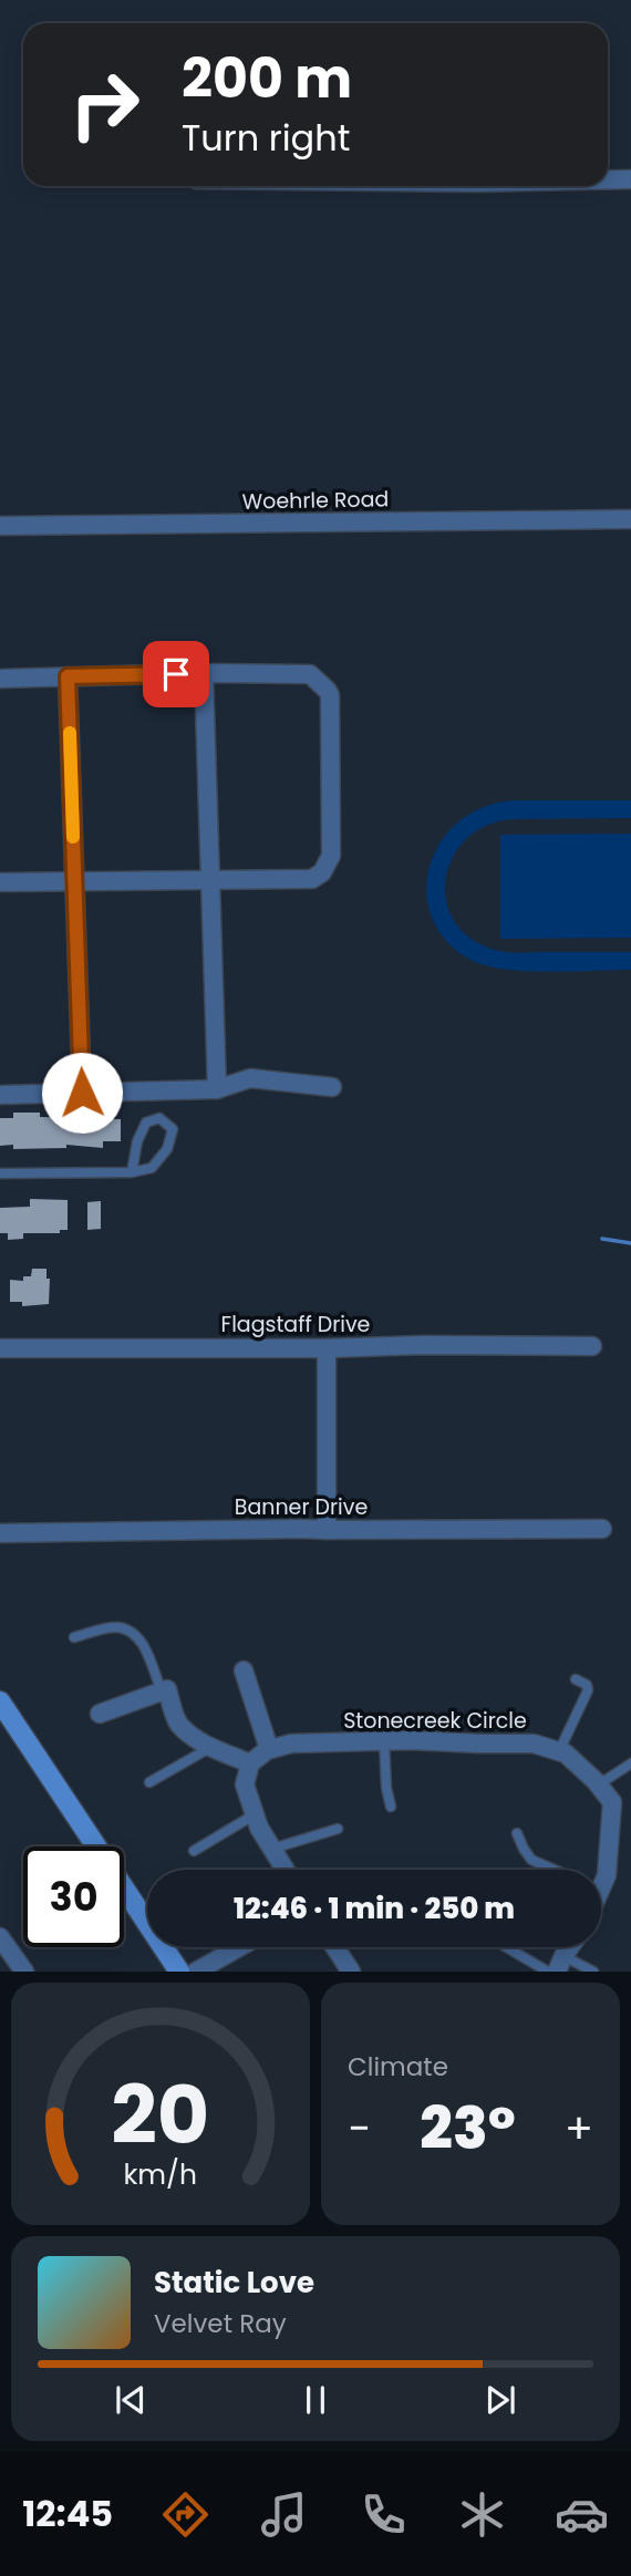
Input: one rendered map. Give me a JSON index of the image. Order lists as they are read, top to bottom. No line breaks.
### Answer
{"streets":{"street":["Woehrle Road","Flagstaff Drive","Banner Drive","Stonecreek Circle"]},"page":{"turn":["200 m","Turn right"],"limit":"30","trip":"12:46 · 1 min · 250 m","tile":"Climate","heat":["−","23°","+"],"song":["Static Love","Velvet Ray"],"tabs":"12:45","gauge":["20","km/h"]}}
